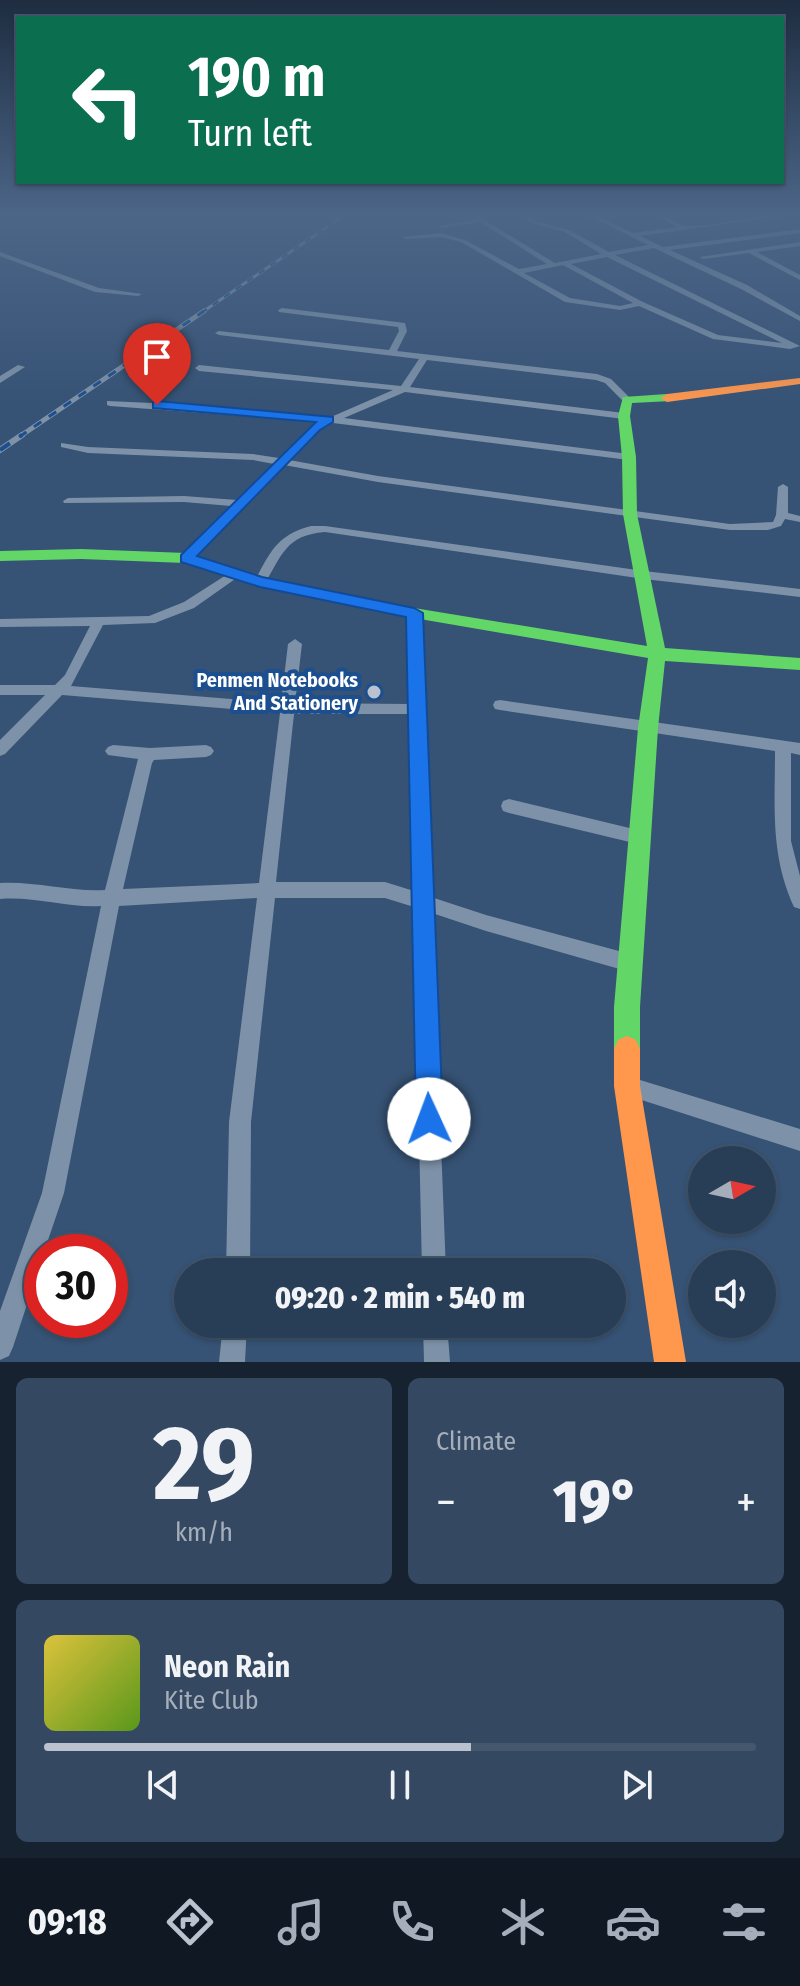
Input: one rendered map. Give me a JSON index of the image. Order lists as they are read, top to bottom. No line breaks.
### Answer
{"places":["Penmen Notebooks And Stationery"],"north":"right","page":{"turn":["190 m","Turn left"],"limit":"30","trip":"09:20 · 2 min · 540 m","tile":[["29","km/h"],"Climate"],"heat":["−","19°","+"],"song":["Neon Rain","Kite Club"],"tabs":"09:18"}}
